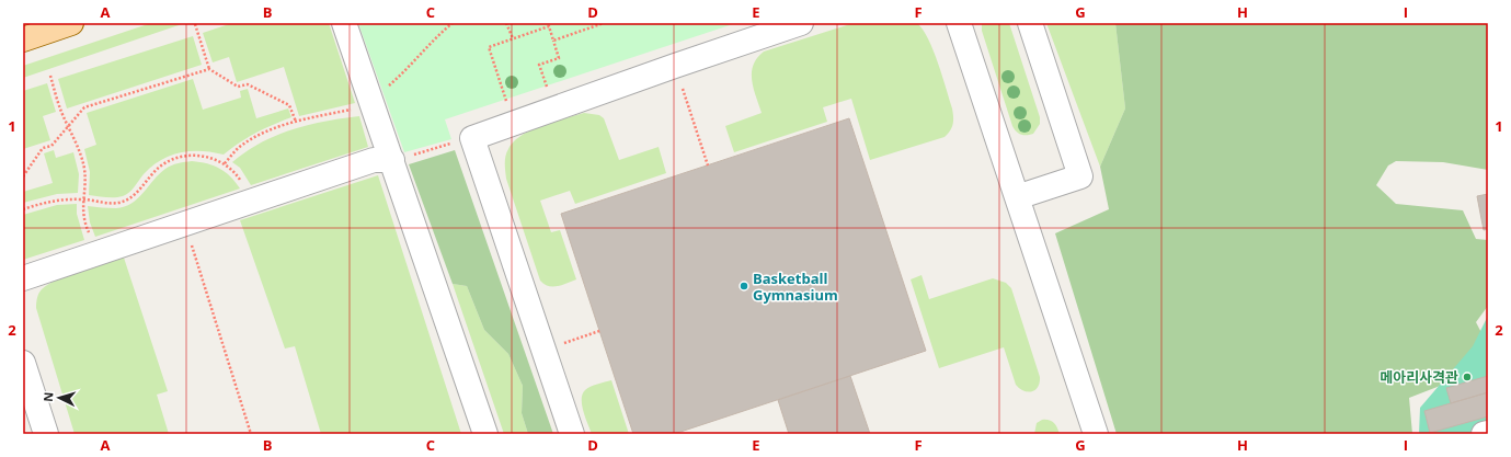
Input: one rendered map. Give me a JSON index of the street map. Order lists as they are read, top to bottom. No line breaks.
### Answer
{"places":["Basketball Gymnasium","메아리사격관"],"north":"left","grid":{"columns":["A","B","C","D","E","F","G","H","I"],"rows":["1","2"]}}
